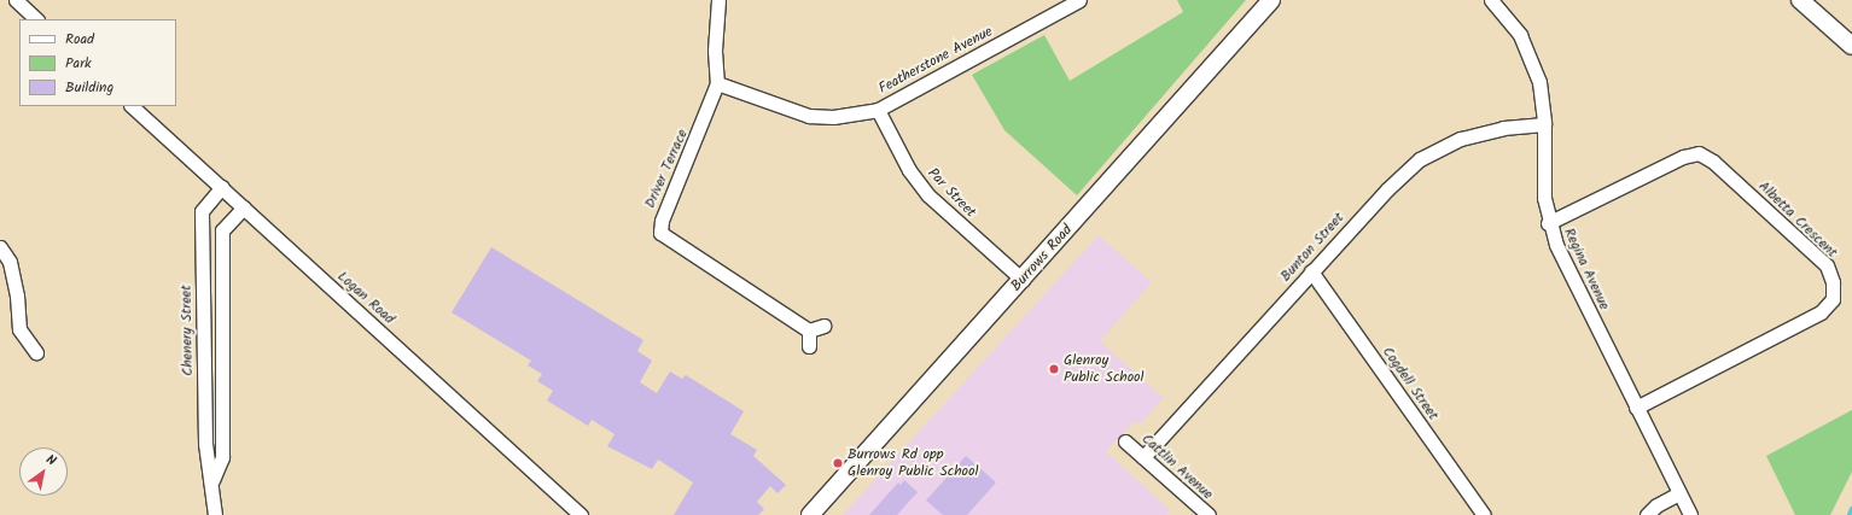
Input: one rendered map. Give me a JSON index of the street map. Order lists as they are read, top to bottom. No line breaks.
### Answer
{"streets":{"main road":["Burrows Road"],"street":["Featherstone Avenue","Driver Terrace","Par Street","Albetta Crescent","Bunton Street","Regina Avenue","Logan Road","Chenery Street","Cogdell Street","Cattlin Avenue"]},"crossings":[["Featherstone Avenue","Driver Terrace"],["Featherstone Avenue","Par Street"],["Par Street","Burrows Road"],["Albetta Crescent","Regina Avenue"],["Bunton Street","Regina Avenue"],["Bunton Street","Cogdell Street"],["Bunton Street","Cattlin Avenue"],["Logan Road","Chenery Street"]],"places":["Glenroy Public School","Burrows Rd opp Glenroy Public School"],"legend":["Road","Park","Building"],"north":"top right"}
